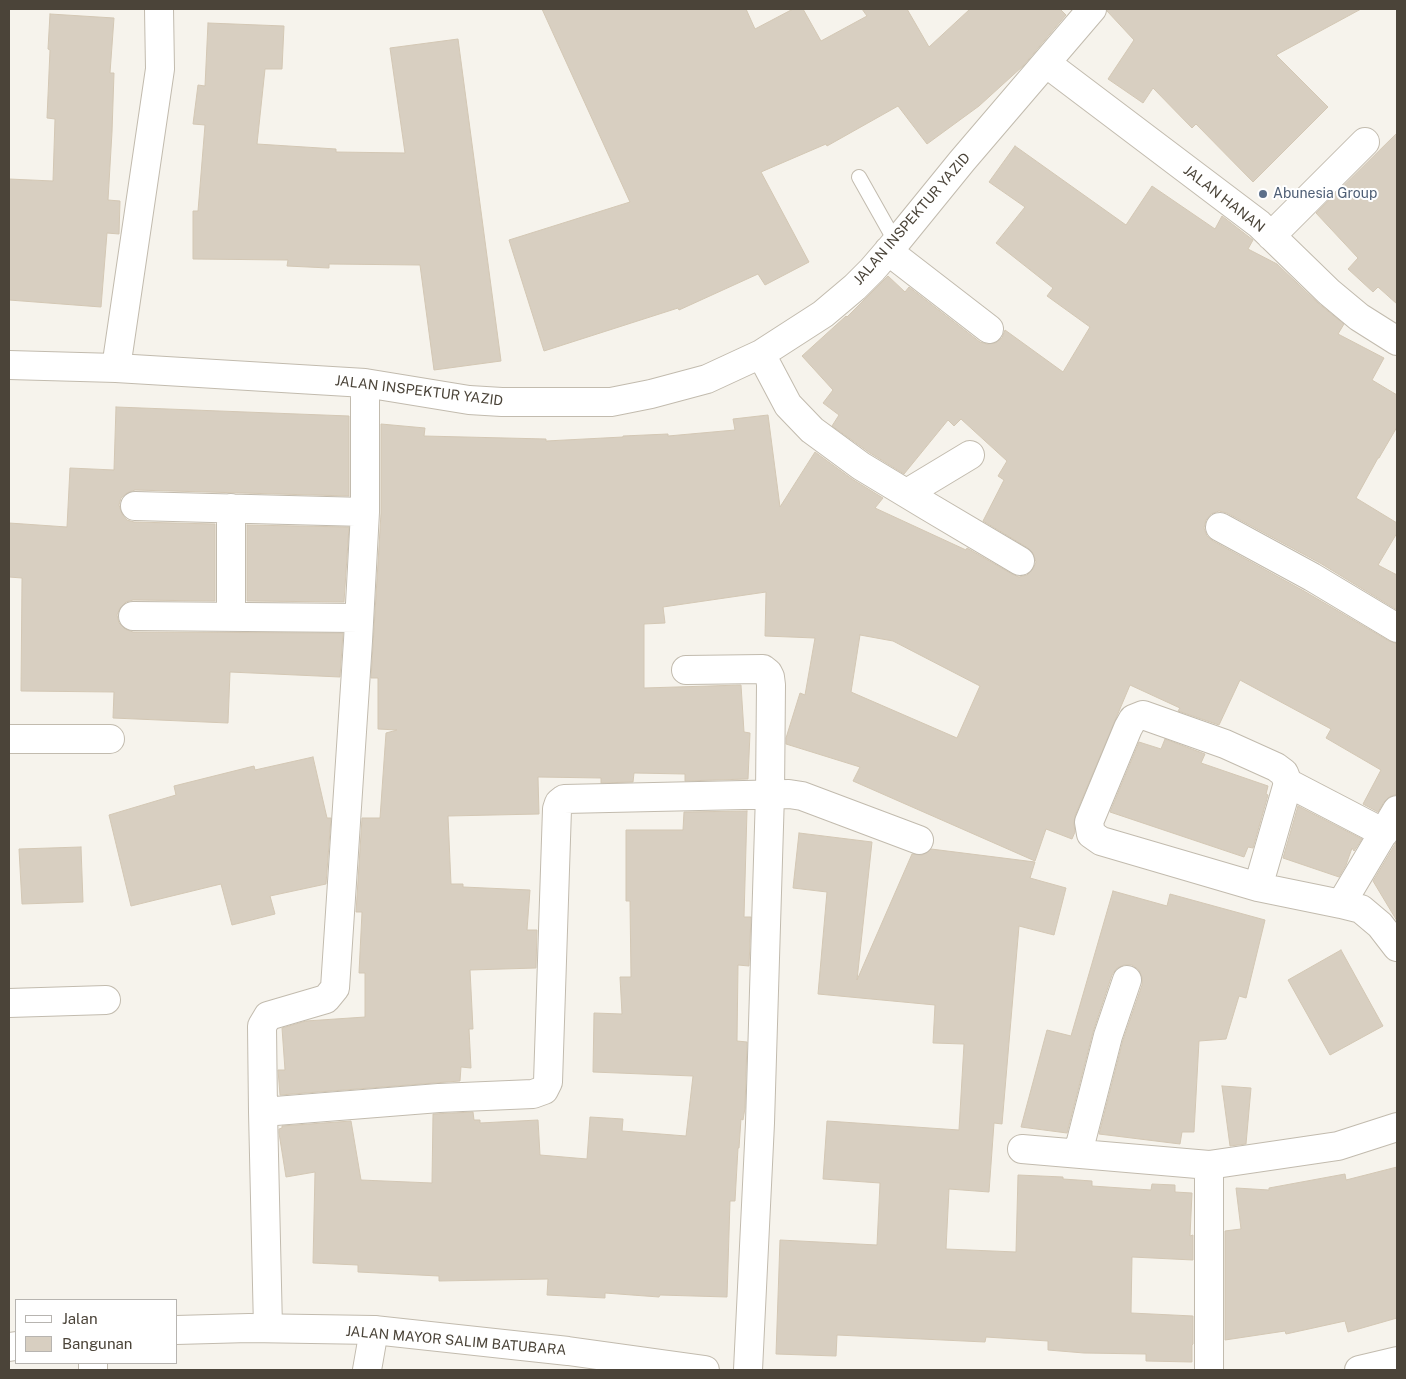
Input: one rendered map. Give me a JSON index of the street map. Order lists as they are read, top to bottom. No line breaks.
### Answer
{"streets":{"street":["JALAN HANAN","JALAN INSPEKTUR YAZID","JALAN MAYOR SALIM BATUBARA"]},"crossings":[["JALAN HANAN","JALAN INSPEKTUR YAZID"]],"places":["Abunesia Group"],"legend":["Jalan","Bangunan"]}
